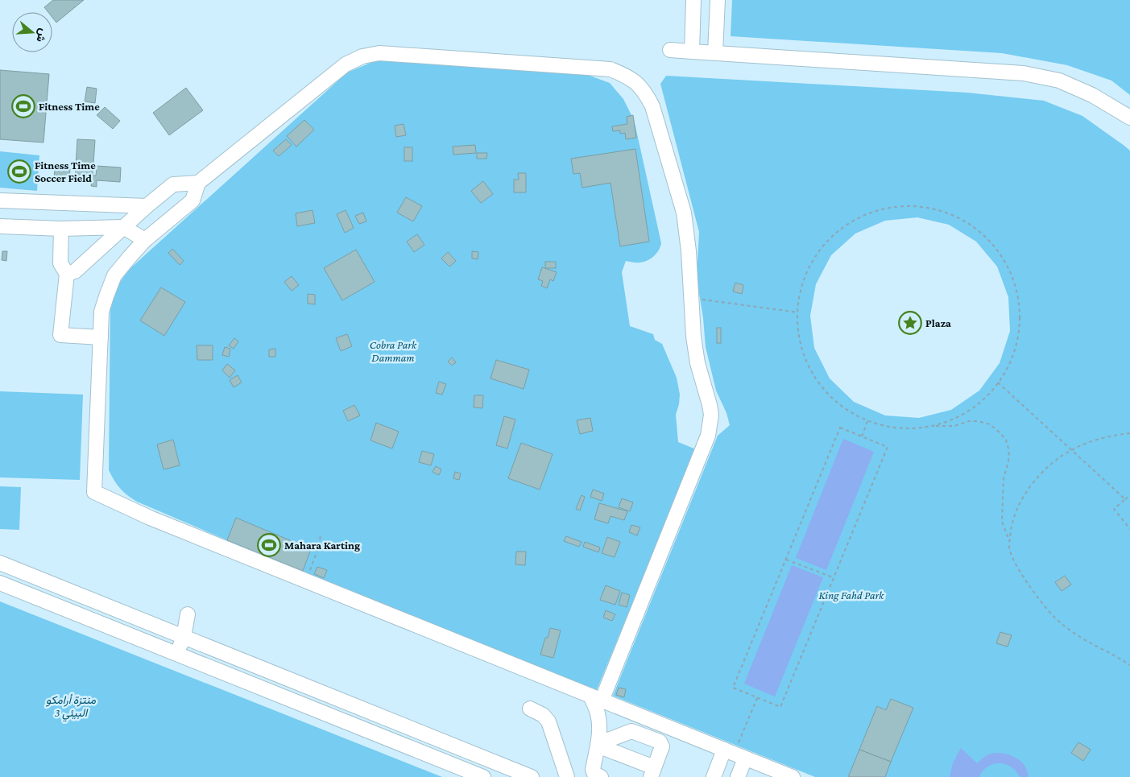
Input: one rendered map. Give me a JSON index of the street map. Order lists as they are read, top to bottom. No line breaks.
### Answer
{"parks":["Cobra Park Dammam","King Fahd Park","منتزة أرامكو البيئي 3"],"places":{"sports":["Fitness Time","Fitness Time Soccer Field","Mahara Karting"],"place":["Plaza"]},"north":"right"}
